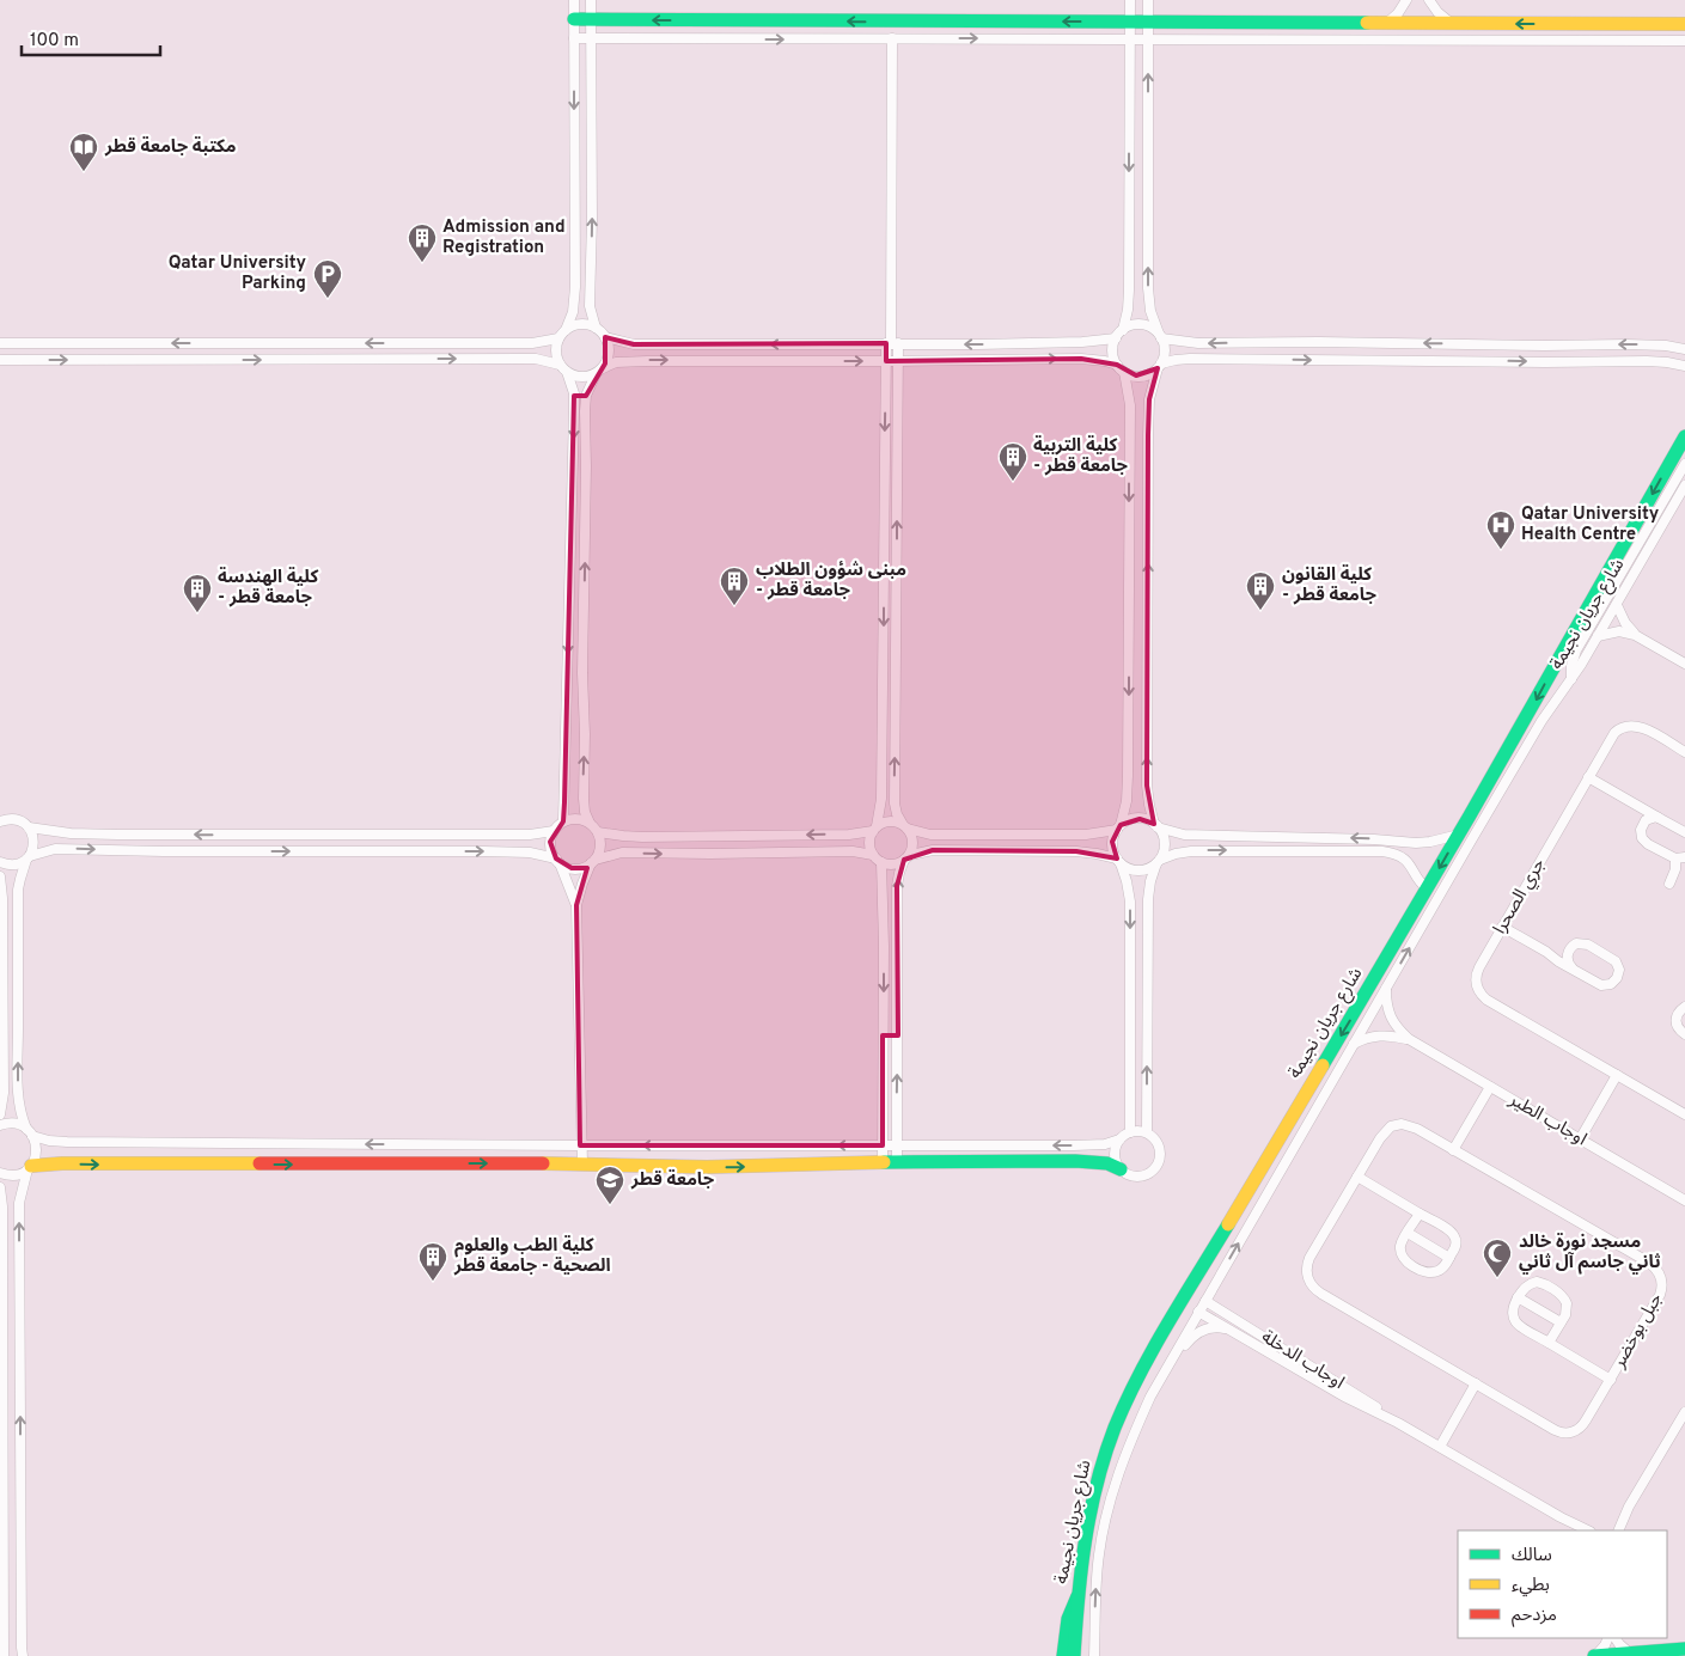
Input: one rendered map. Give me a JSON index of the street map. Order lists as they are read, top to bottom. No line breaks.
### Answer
{"streets":{"street":["شارع جريان نجيمة","جري الصحرا","اوجاب الطير","جبل بوخضر","اوجاب الدخلة"]},"crossings":[["شارع جريان نجيمة","اوجاب الطير"],["شارع جريان نجيمة","اوجاب الدخلة"]],"places":{"library":["مكتبة جامعة قطر"],"building":["Admission and Registration","كلية التربية - جامعة قطر","مبنى شؤون الطلاب - جامعة قطر","كلية القانون - جامعة قطر","كلية الهندسة - جامعة قطر","كلية الطب والعلوم الصحية - جامعة قطر"],"parking":["Qatar University Parking"],"hospital":["Qatar University Health Centre"],"school or university":["جامعة قطر"],"mosque":["مسجد نورة خالد ثاني جاسم آل ثاني"]},"legend":["سالك","بطيء","مزدحم"],"scale_bar":"100 m"}
